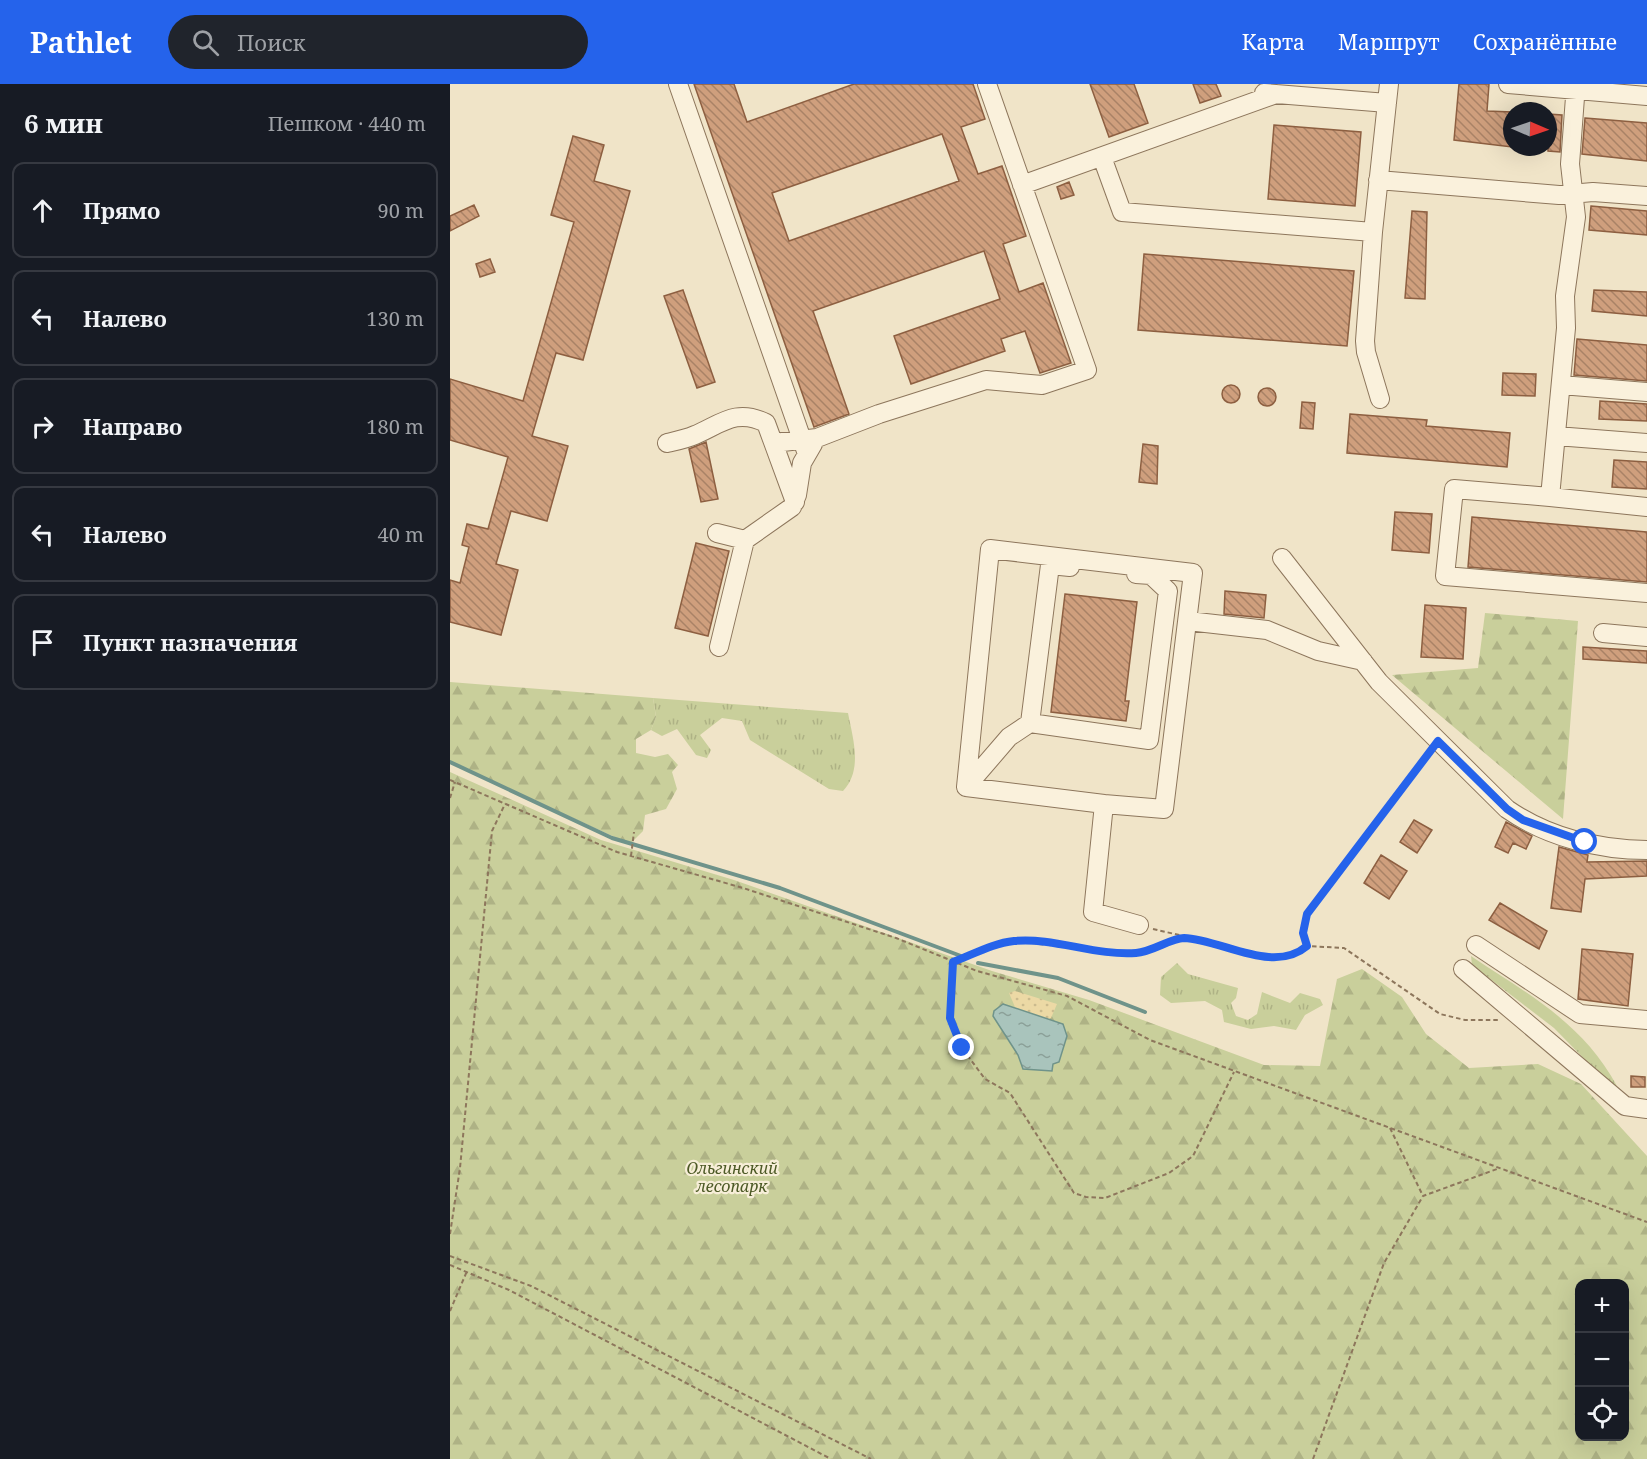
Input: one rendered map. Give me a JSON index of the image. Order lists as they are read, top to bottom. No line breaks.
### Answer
{"parks":["Ольгинский лесопарк"],"north":"right","page":{"header":"Pathlet","search":"Поиск","nav":["Карта","Маршрут","Сохранённые"],"heading":["6 мин","Пешком · 440 m"],"list":[["Прямо","90 m"],["Налево","130 m"],["Направо","180 m"],["Налево","40 m"],"Пункт назначения"],"map_buttons":["+","−"]}}
